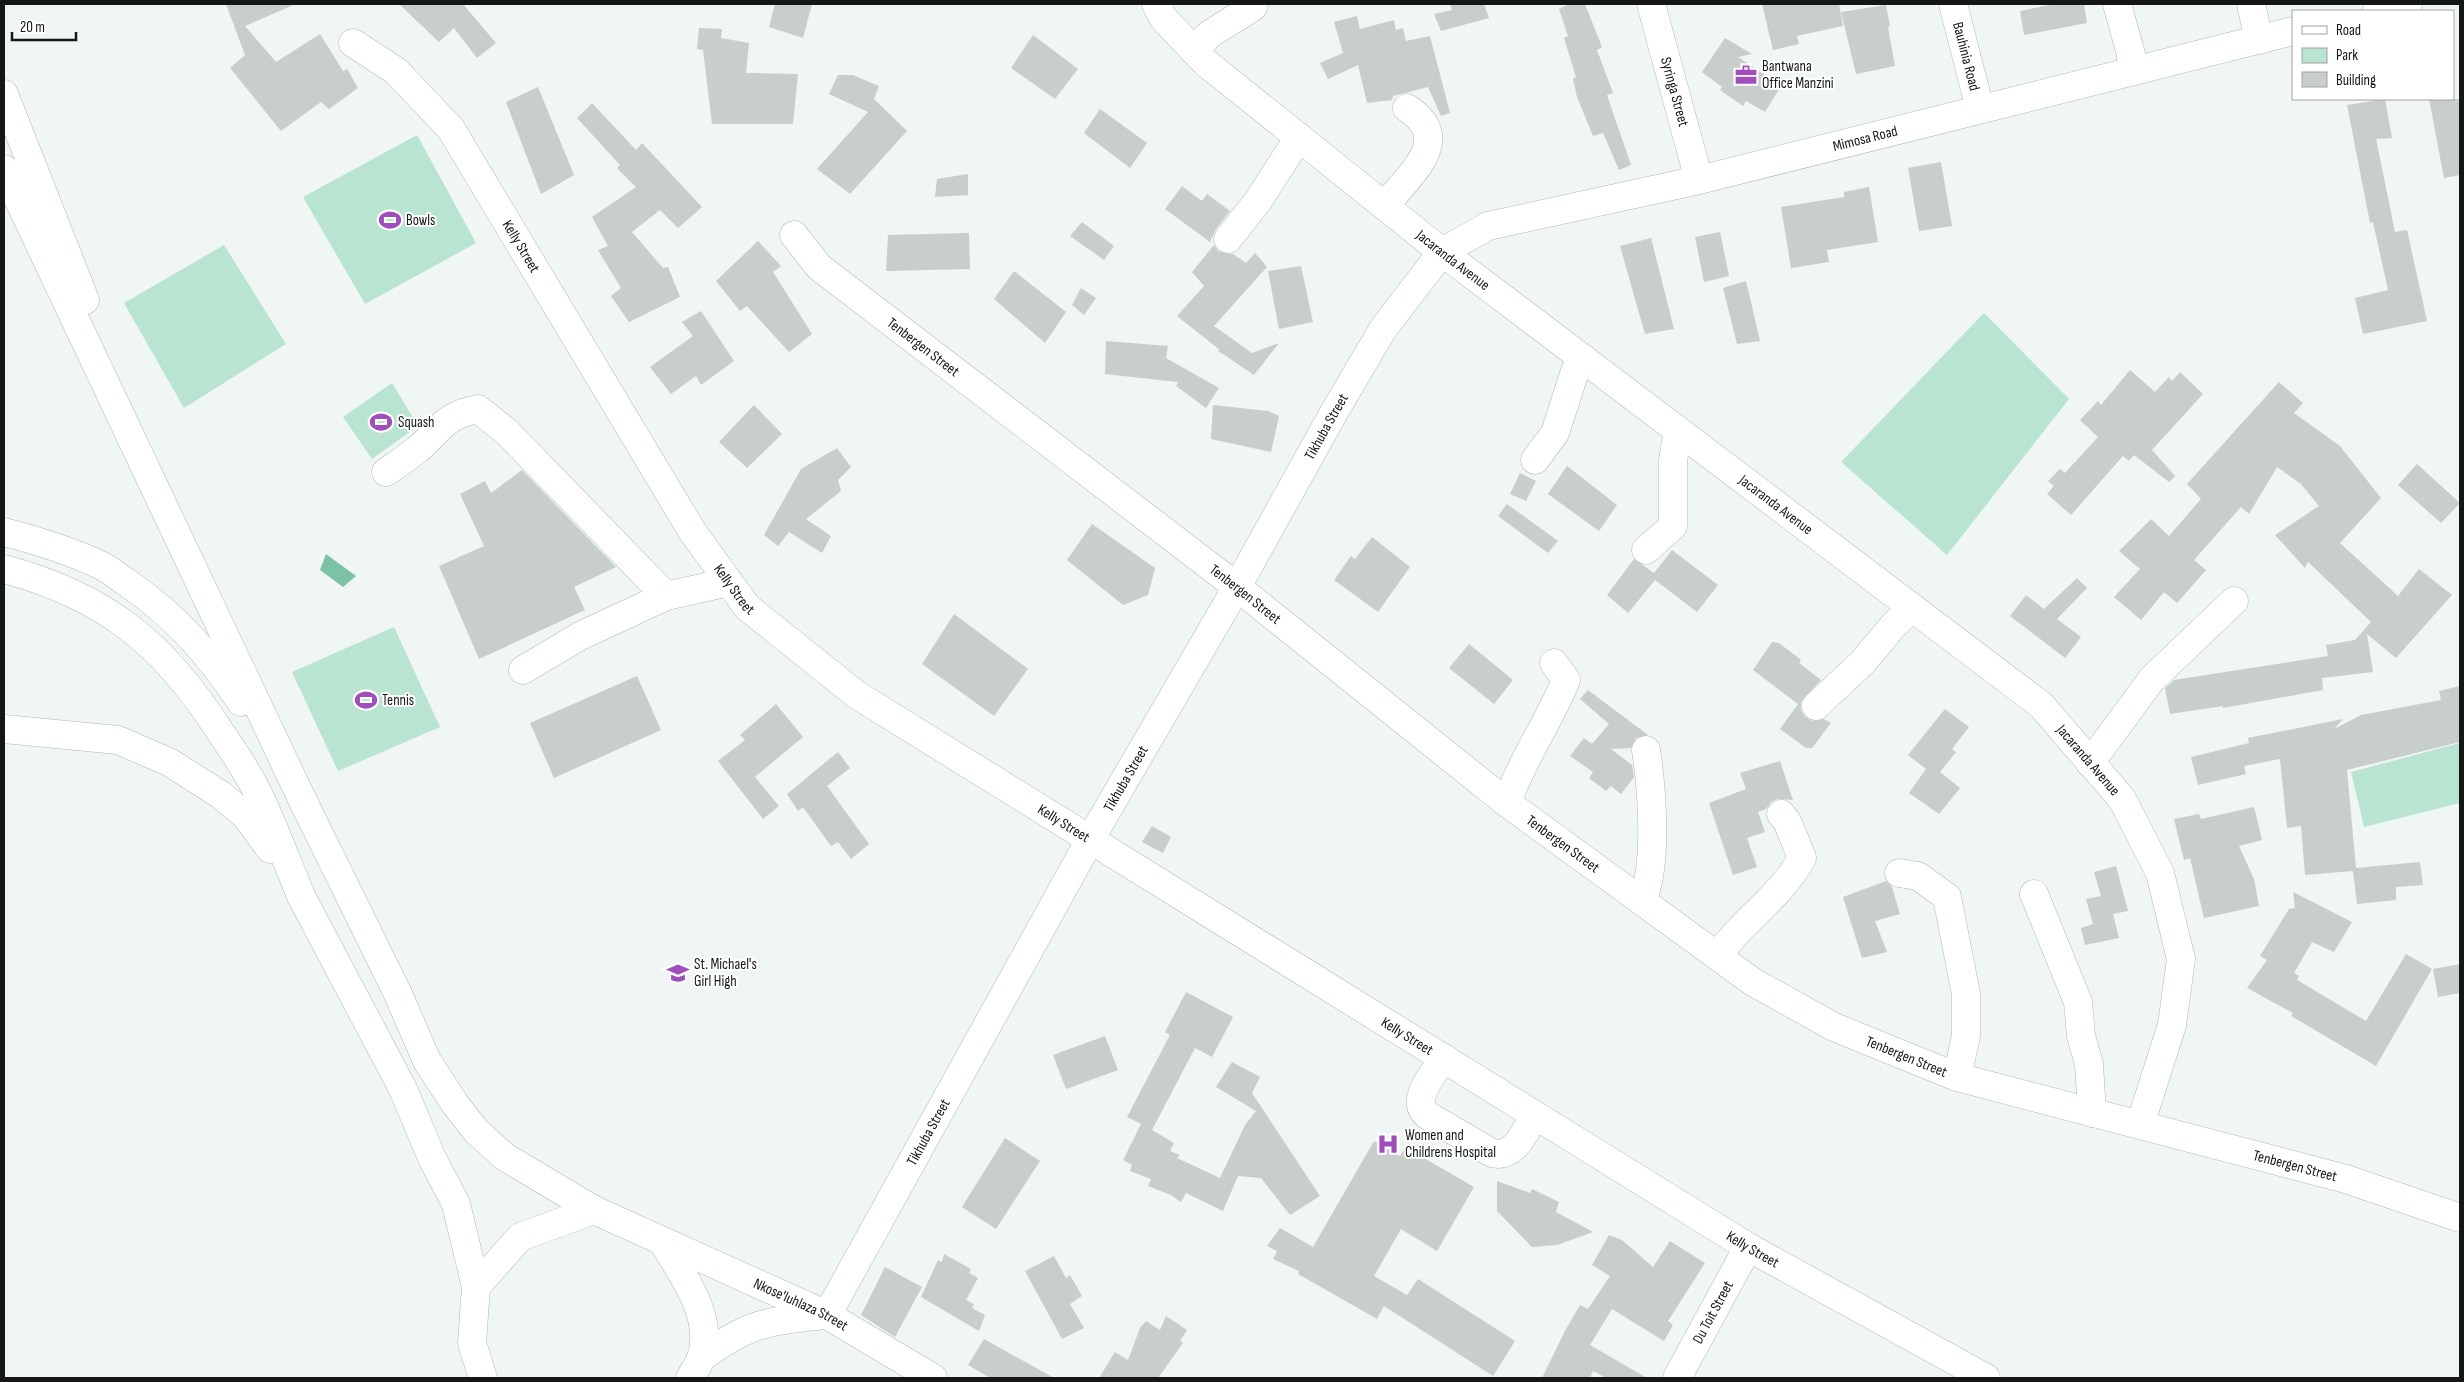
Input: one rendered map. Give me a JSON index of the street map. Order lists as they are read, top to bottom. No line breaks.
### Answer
{"streets":{"main road":["Bauhinia Road","Syringa Street","Mimosa Road","Kelly Street","Jacaranda Avenue","Tenbergen Street","Tikhuba Street","Nkose'luhlaza Street","Du Toit Street"]},"crossings":[["Bauhinia Road","Mimosa Road"],["Syringa Street","Mimosa Road"],["Mimosa Road","Jacaranda Avenue"],["Mimosa Road","Tikhuba Street"],["Kelly Street","Tikhuba Street"],["Kelly Street","Du Toit Street"],["Jacaranda Avenue","Tenbergen Street"],["Jacaranda Avenue","Tikhuba Street"],["Tenbergen Street","Tikhuba Street"],["Tikhuba Street","Nkose'luhlaza Street"]],"places":{"office":["Bantwana Office Manzini"],"sports":["Bowls","Squash","Tennis"],"school or university":["St. Michael's Girl High"],"hospital":["Women and Childrens Hospital"]},"legend":["Road","Park","Building"],"scale_bar":"20 m"}
